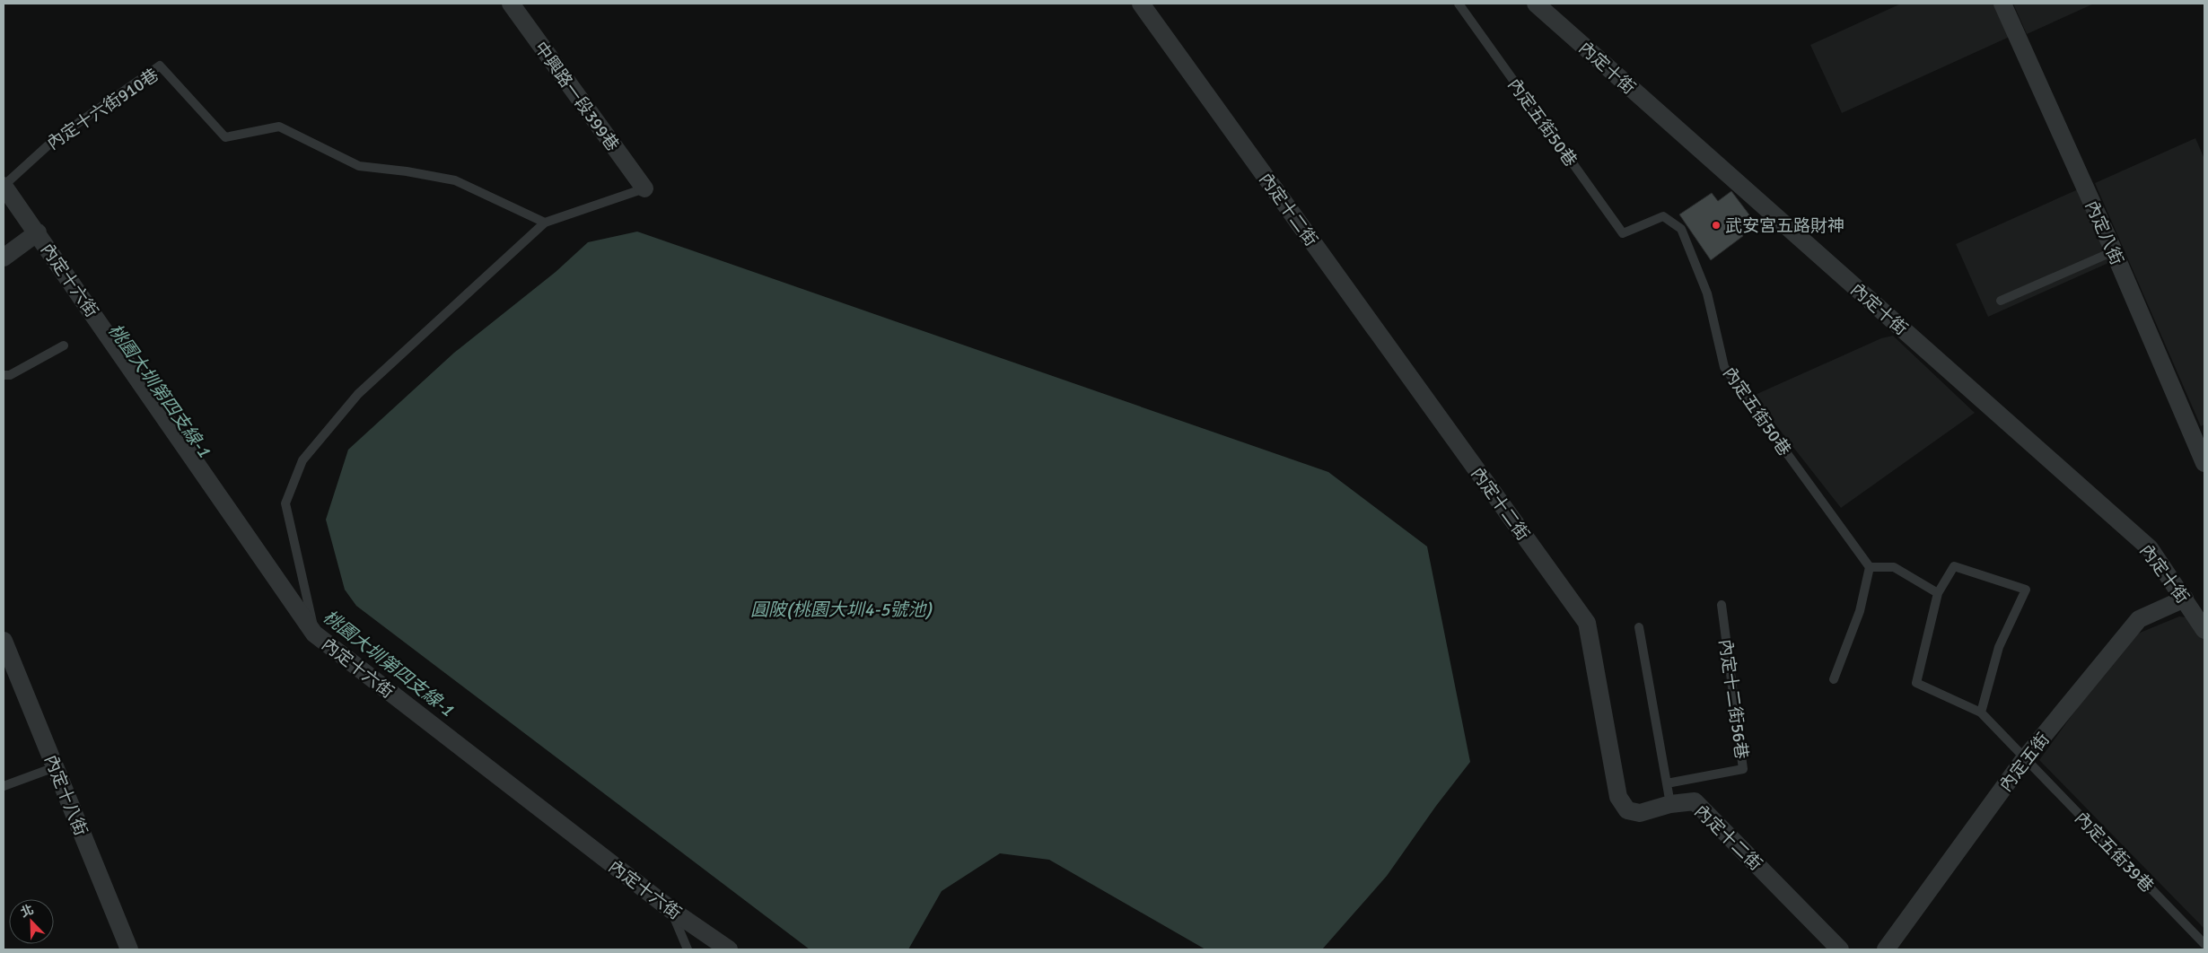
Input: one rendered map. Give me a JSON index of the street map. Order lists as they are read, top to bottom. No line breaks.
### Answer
{"streets":{"street":["內定十街","中興路一段399巷","內定十二街","內定八街","內定十六街","內定五街","內定十八街"],"lane":["內定十六街910巷","內定五街50巷","內定十二街56巷","內定五街39巷"]},"crossings":[["內定十街","內定五街"],["內定十六街910巷","內定十六街"],["內定五街","內定五街39巷"]],"water":["桃園大圳第四支線-1","圓陂(桃園大圳4-5號池)"],"places":["武安宮五路財神"],"north":"top left"}
